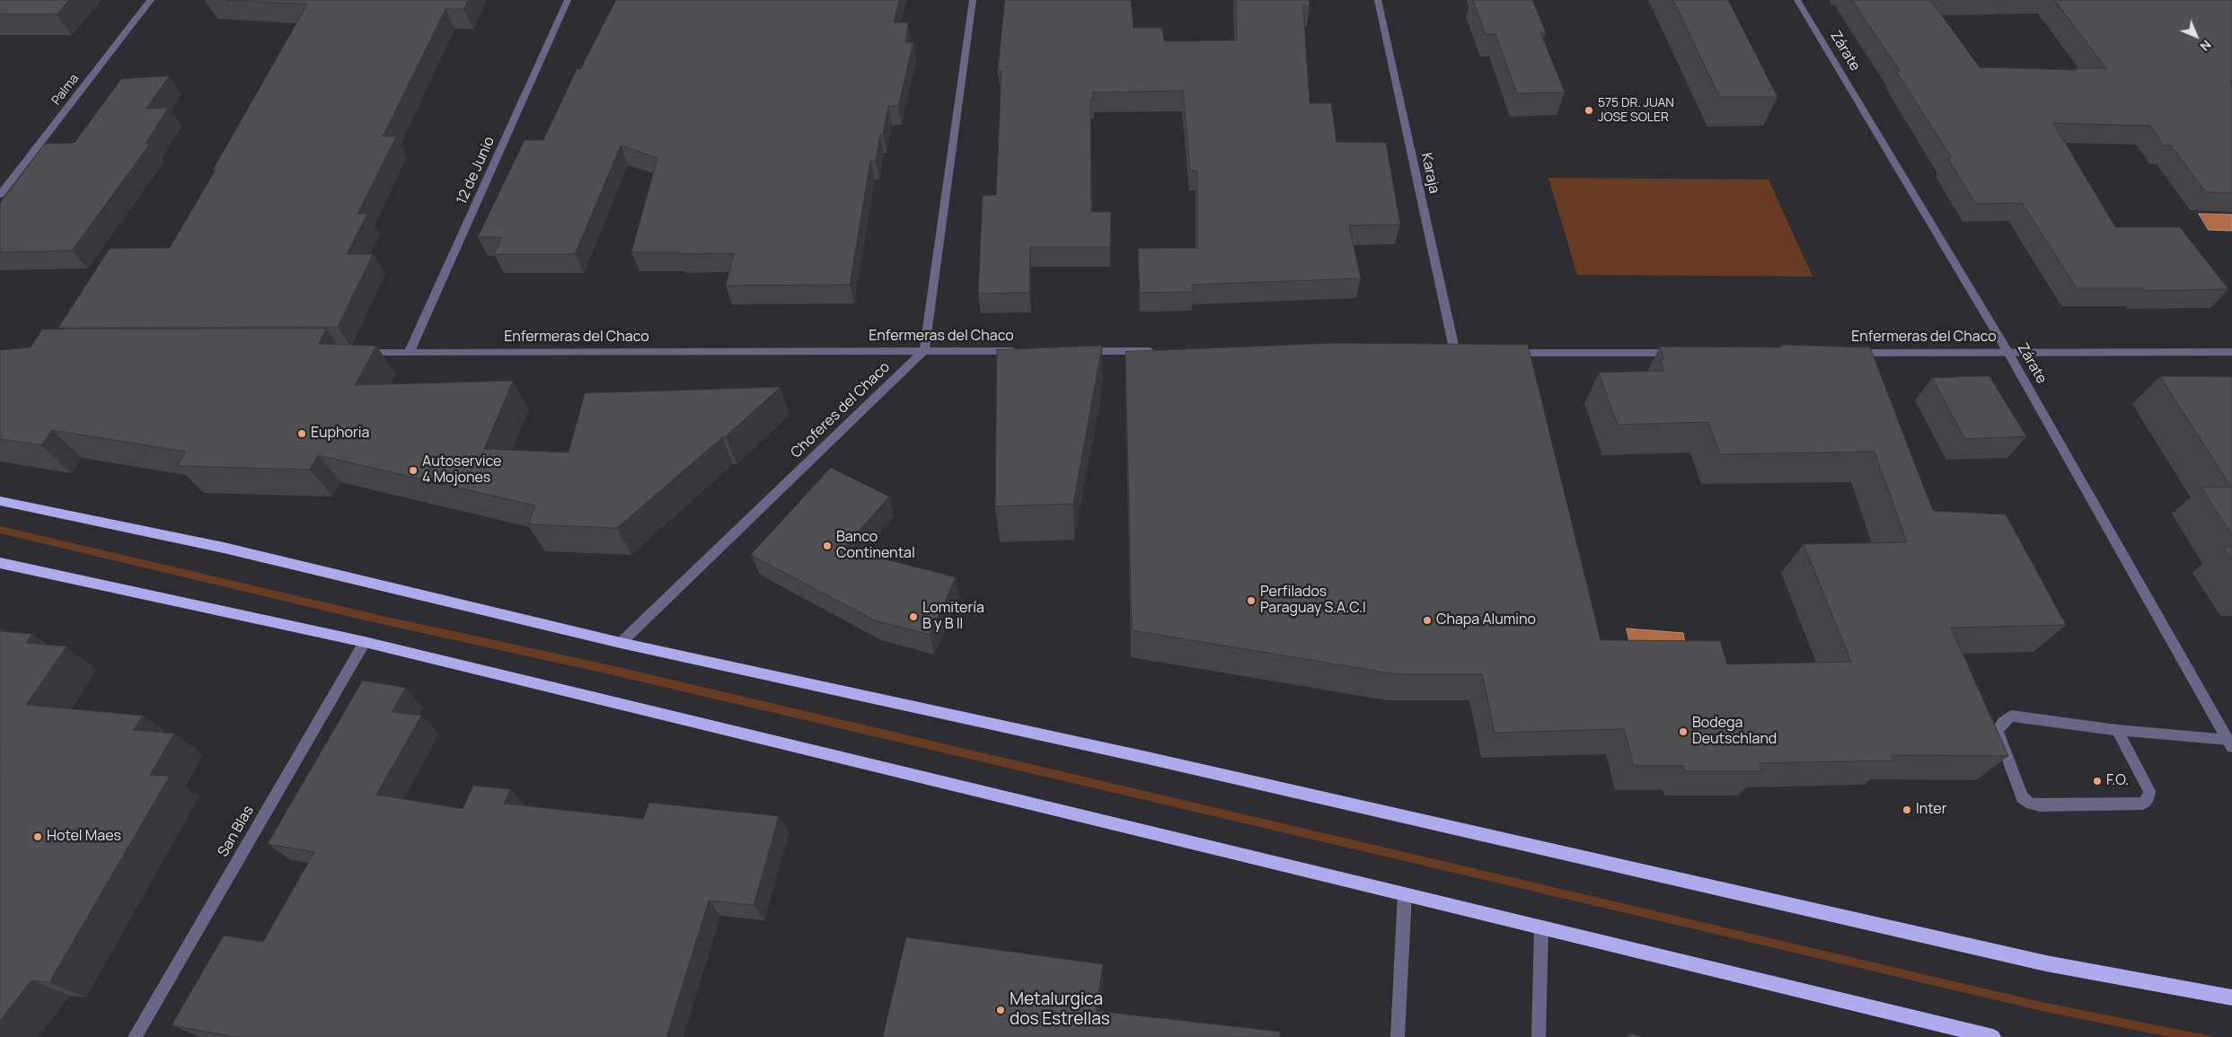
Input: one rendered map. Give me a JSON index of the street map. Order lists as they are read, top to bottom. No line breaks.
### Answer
{"streets":{"street":["Zárate","Palma","12 de Junio","Karaja","Enfermeras del Chaco","Choferes del Chaco","San Blas"]},"crossings":[["Zárate","Enfermeras del Chaco"],["12 de Junio","Enfermeras del Chaco"],["Enfermeras del Chaco","Choferes del Chaco"]],"places":["575 DR. JUAN JOSE SOLER","Euphoria","Autoservice 4 Mojones","Banco Continental","Perfilados Paraguay S.A.C.I","Lomitería B y B II","Chapa Alumino","Bodega Deutschland","F.O.","Inter","Hotel Maes","Metalurgica dos Estrellas"],"north":"bottom right"}
